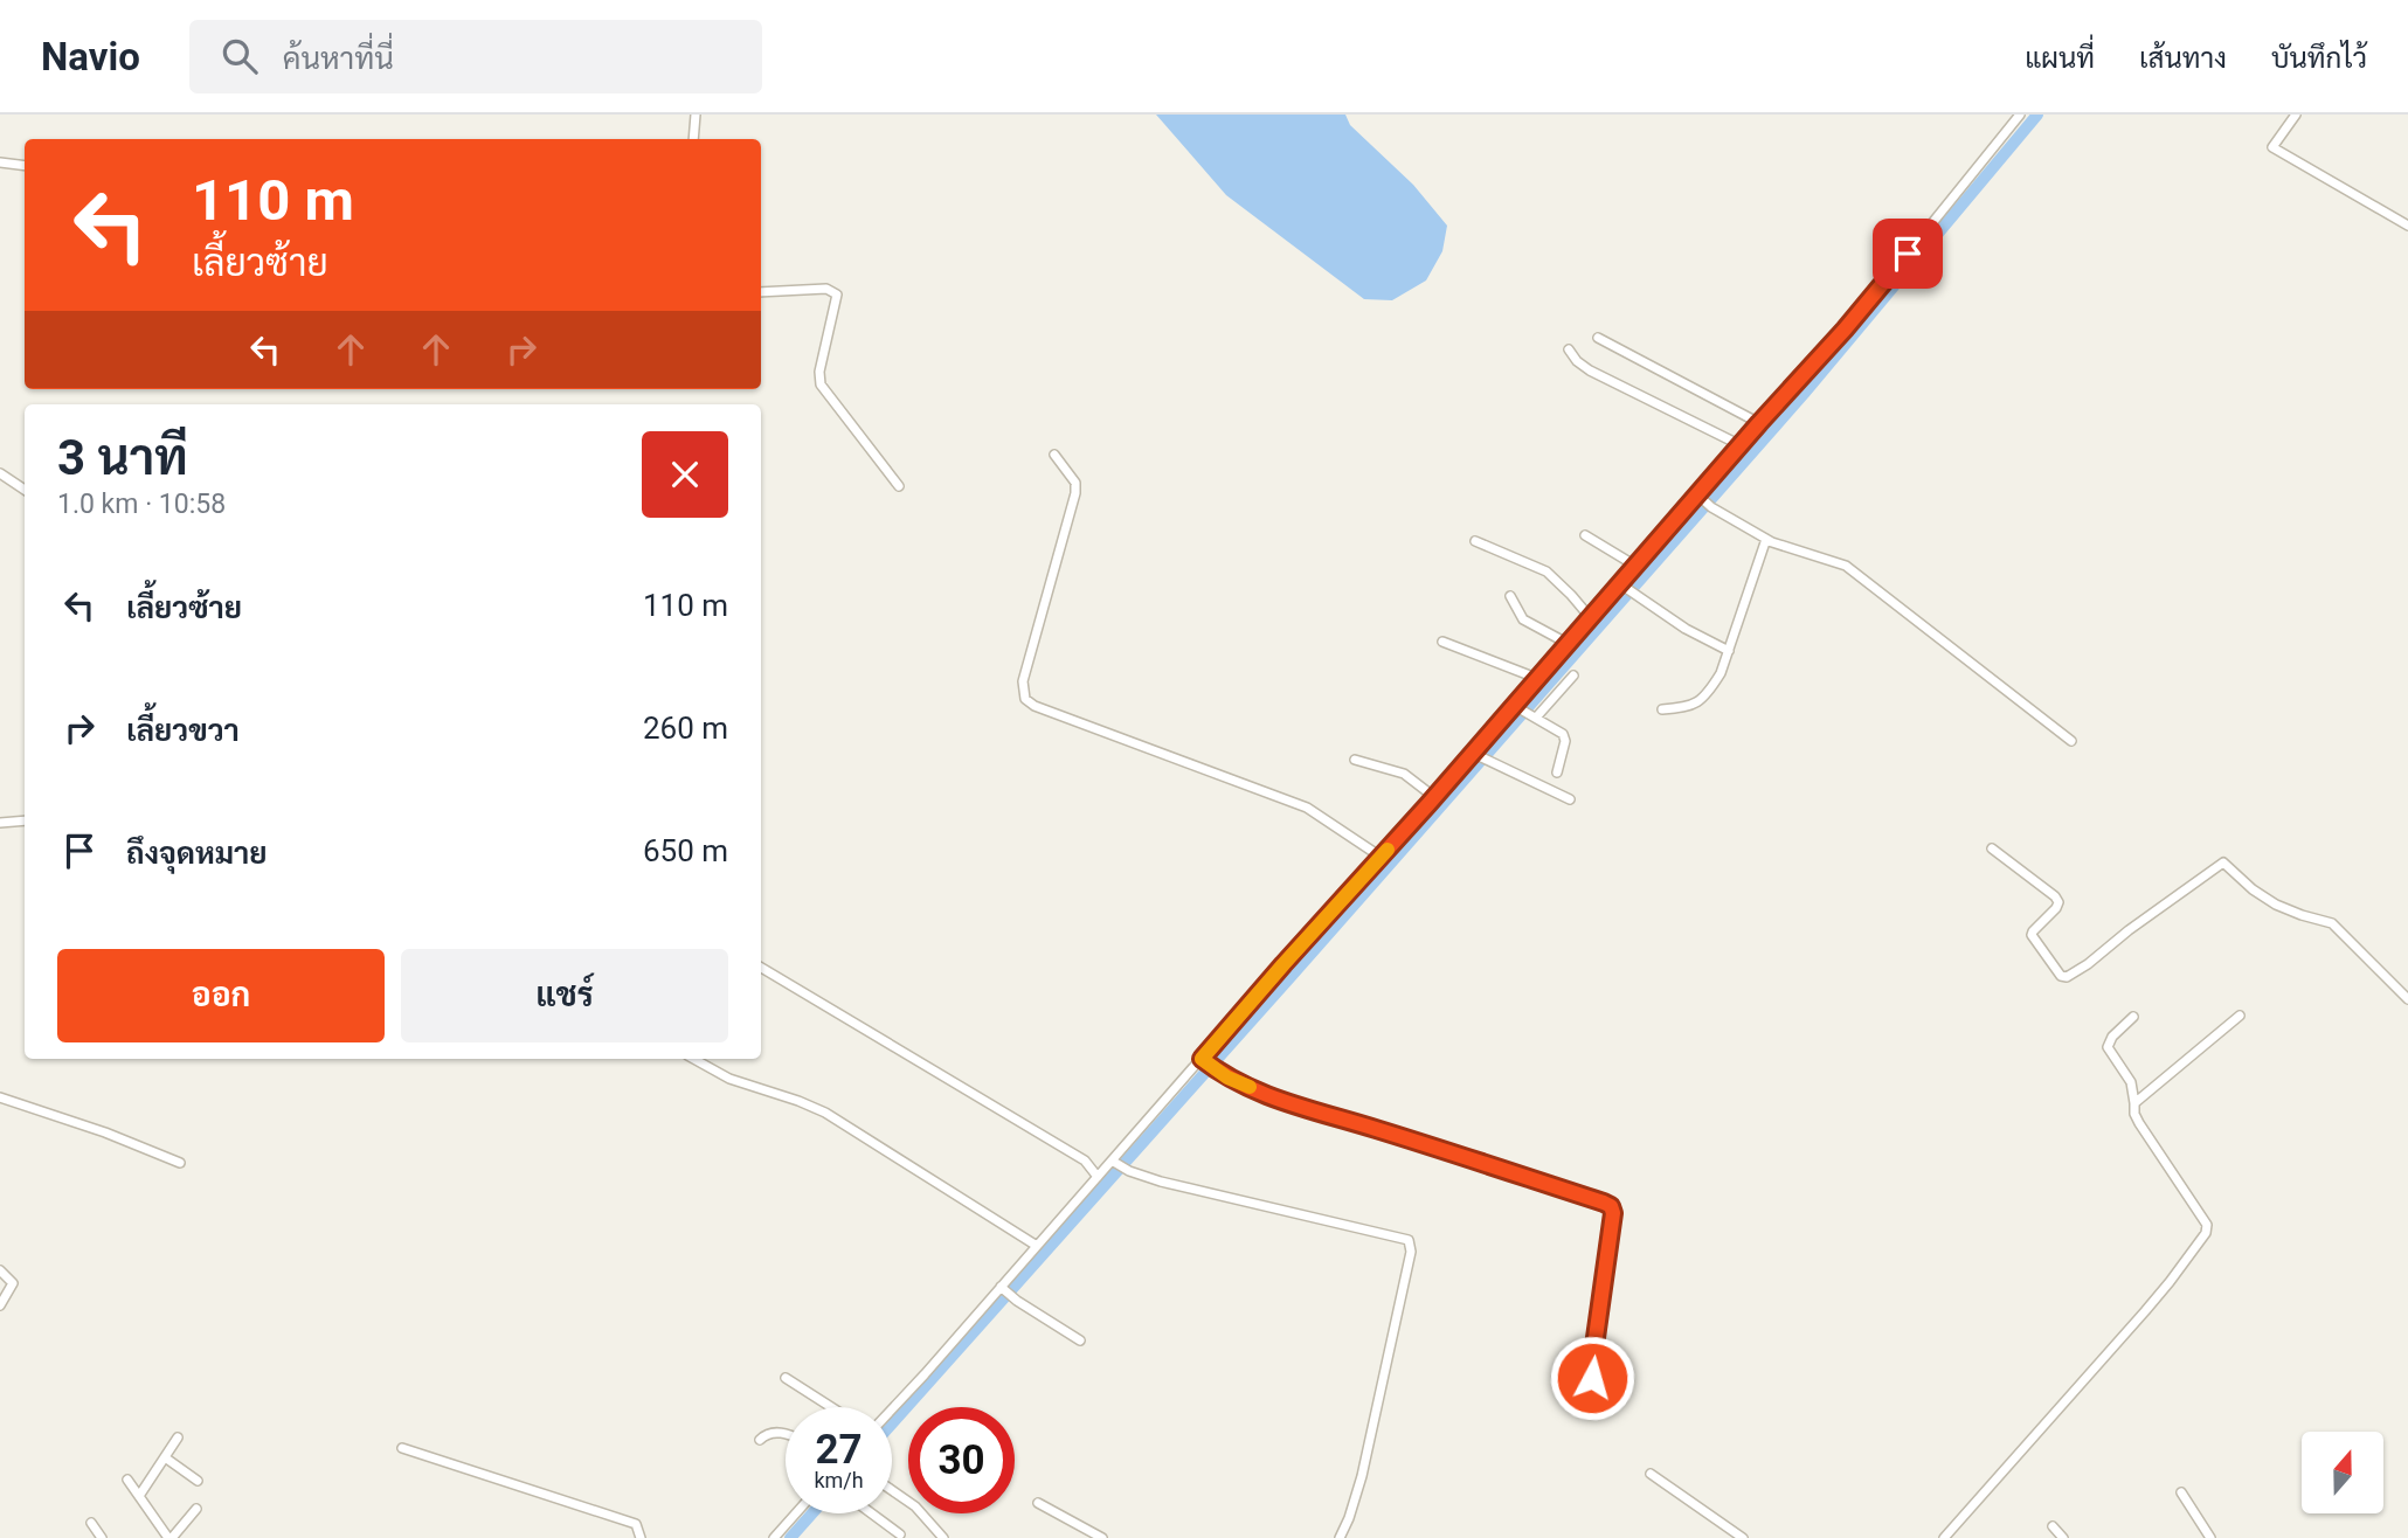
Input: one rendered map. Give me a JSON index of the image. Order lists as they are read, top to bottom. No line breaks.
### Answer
{"north":"top","page":{"header":"Navio","search":"ค้นหาที่นี่","nav":["แผนที่","เส้นทาง","บันทึกไว้"],"turn":["110 m","เลี้ยวซ้าย"],"heading":["3 นาที","1.0 km · 10:58"],"list":[{"name":"เลี้ยวซ้าย","value":"110 m"},{"name":"เลี้ยวขวา","value":"260 m"},{"name":"ถึงจุดหมาย","value":"650 m"}],"buttons":["ออก","แชร์"],"speed":"27 km/h","limit":"30"}}
